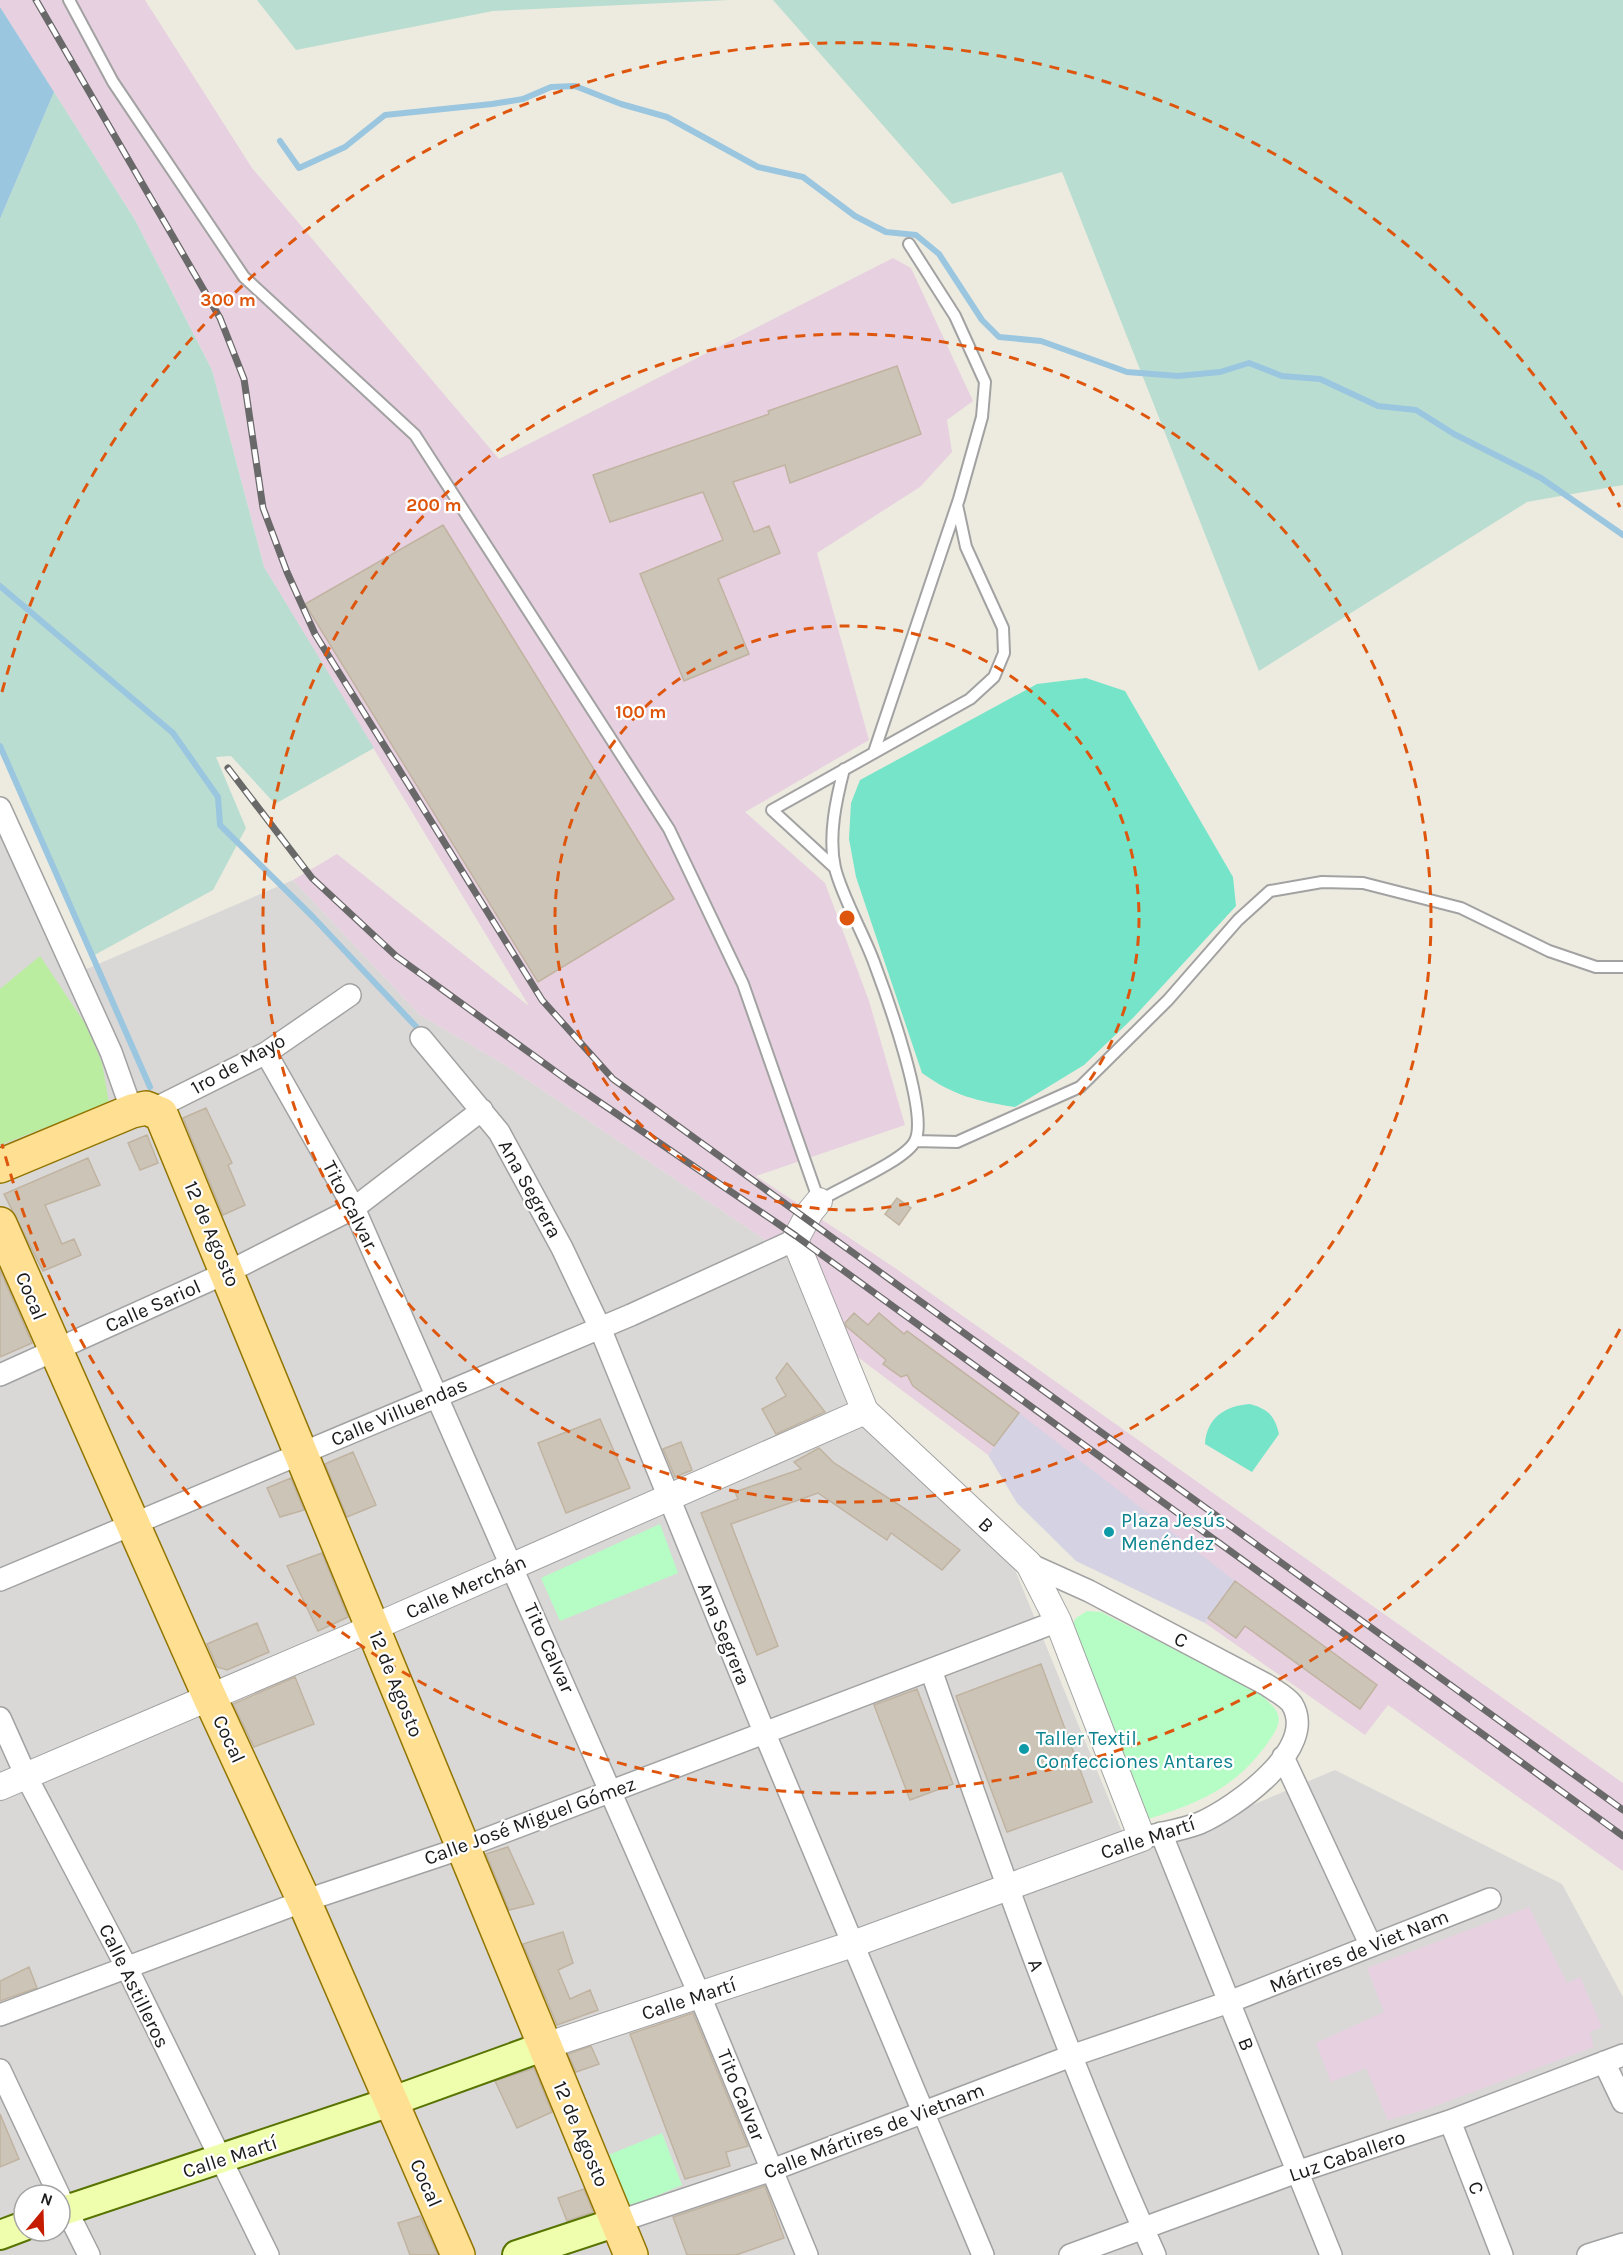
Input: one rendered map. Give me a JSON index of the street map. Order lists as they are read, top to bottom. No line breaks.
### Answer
{"streets":{"main road":["12 de Agosto","Cocal","Calle Martí","Calle Mártires de Vietnam"],"street":["1ro de Mayo","Ana Segrera","Tito Calvar","Calle Sariol","Calle Villuendas","B","Calle Merchán","C","Calle José Miguel Gómez","Mártires de Viet Nam","A","Calle Astilleros","Luz Caballero"]},"crossings":[["1ro de Mayo","Tito Calvar"],["1ro de Mayo","12 de Agosto"],["Ana Segrera","Calle Sariol"],["Ana Segrera","Calle Villuendas"],["Ana Segrera","Calle Merchán"],["Ana Segrera","Calle José Miguel Gómez"],["Ana Segrera","Calle Martí"],["Ana Segrera","Calle Mártires de Vietnam"],["Tito Calvar","Calle Sariol"],["Tito Calvar","Calle Villuendas"],["Tito Calvar","Calle Merchán"],["Tito Calvar","Calle José Miguel Gómez"],["Tito Calvar","Calle Martí"],["Tito Calvar","Calle Mártires de Vietnam"],["12 de Agosto","Calle Sariol"],["12 de Agosto","Calle Villuendas"],["12 de Agosto","Calle Merchán"],["12 de Agosto","Calle José Miguel Gómez"],["12 de Agosto","Calle Martí"],["12 de Agosto","Calle Mártires de Vietnam"],["Cocal","Calle Sariol"],["Cocal","Calle Villuendas"],["Cocal","Calle Merchán"],["Cocal","Calle José Miguel Gómez"],["Cocal","Calle Martí"],["Calle Villuendas","B"],["B","Calle Merchán"],["B","C"],["B","Calle José Miguel Gómez"],["B","Calle Martí"],["B","Mártires de Viet Nam"],["B","Calle Mártires de Vietnam"],["B","Luz Caballero"],["Calle Merchán","Calle Astilleros"],["C","Calle Martí"],["C","Mártires de Viet Nam"],["C","Luz Caballero"],["Calle José Miguel Gómez","A"],["Calle José Miguel Gómez","Calle Astilleros"],["Calle Martí","A"],["Calle Martí","Calle Astilleros"],["Mártires de Viet Nam","Calle Mártires de Vietnam"],["A","Calle Mártires de Vietnam"],["A","Luz Caballero"]],"places":["Plaza Jesús Menéndez","Taller Textil Confecciones Antares"],"north":"top","rings":["300 m","200 m","100 m"]}
